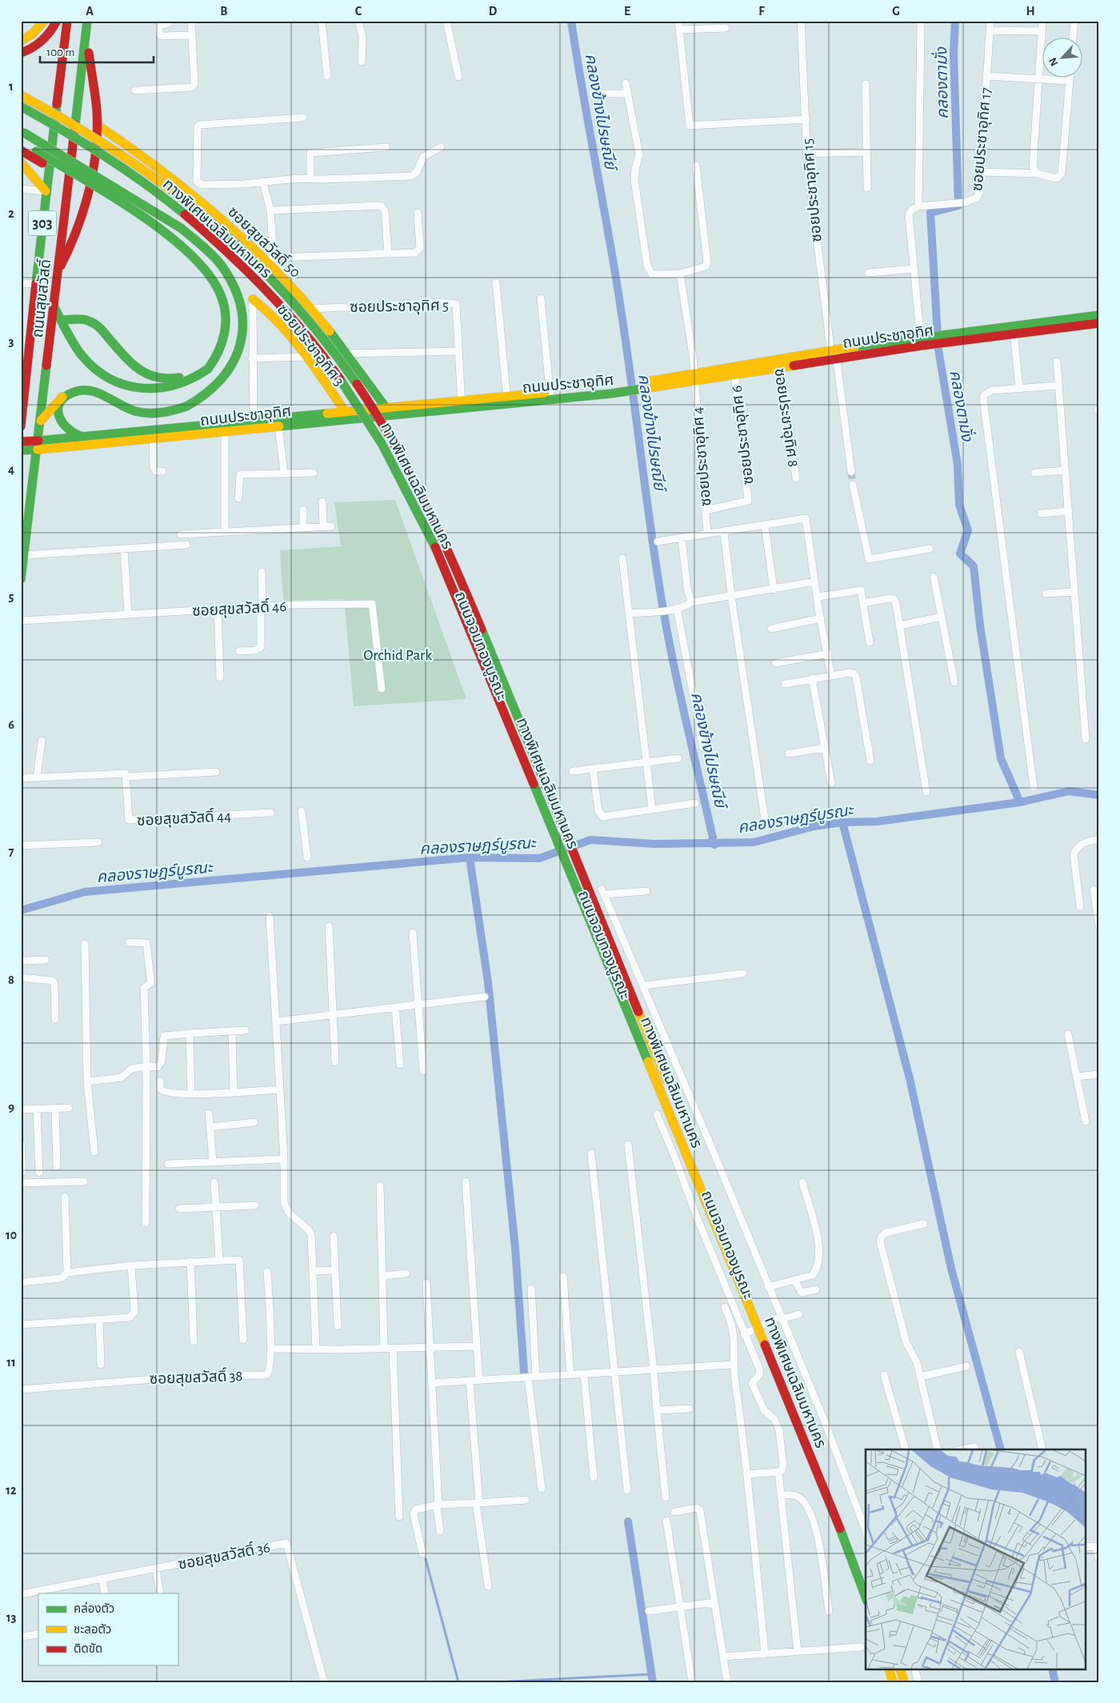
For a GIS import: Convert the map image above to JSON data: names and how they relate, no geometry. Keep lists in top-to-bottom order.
{
  "streets": {
    "main road": [
      "303",
      "ทางพิเศษเฉลิมมหานคร",
      "ซอยสุขสวัสดิ์ 50",
      "ถนนสุขสวัสดิ์",
      "ถนนประชาอุทิศ",
      "ซอยประชาอุทิศ 3"
    ],
    "street": [
      "ซอยประชาอุทิศ 17",
      "ซอยประชาอุทิศ 15",
      "ซอยประชาอุทิศ 5",
      "ซอยประชาอุทิศ 8",
      "ซอยประชาอุทิศ 6",
      "ซอยประชาอุทิศ 4",
      "ซอยสุขสวัสดิ์ 46",
      "ถนนจอมทองบูรณะ",
      "ซอยสุขสวัสดิ์ 44",
      "ซอยสุขสวัสดิ์ 38",
      "ซอยสุขสวัสดิ์ 36"
    ]
  },
  "crossings": [
    ["ซอยประชาอุทิศ 15", "ถนนประชาอุทิศ"],
    ["ซอยสุขสวัสดิ์ 50", "ซอยประชาอุทิศ 5"],
    ["ซอยสุขสวัสดิ์ 50", "ถนนประชาอุทิศ"],
    ["ถนนสุขสวัสดิ์", "ถนนประชาอุทิศ"],
    ["ซอยประชาอุทิศ 5", "ถนนประชาอุทิศ"],
    ["ถนนประชาอุทิศ", "ซอยประชาอุทิศ 3"],
    ["ถนนประชาอุทิศ", "ซอยประชาอุทิศ 8"],
    ["ถนนประชาอุทิศ", "ซอยประชาอุทิศ 6"],
    ["ถนนประชาอุทิศ", "ซอยประชาอุทิศ 4"],
    ["ถนนประชาอุทิศ", "ถนนจอมทองบูรณะ"],
    ["ซอยประชาอุทิศ 6", "ซอยประชาอุทิศ 4"]
  ],
  "water": ["คลองตามั่ง", "คลองข้างไปรษณีย์", "คลองราษฎร์บูรณะ"],
  "parks": ["Orchid Park"],
  "legend": ["คล่องตัว", "ชะลอตัว", "ติดขัด"],
  "scale_bar": "100 m",
  "north": "bottom left",
  "grid": {
    "columns": [
      "A",
      "B",
      "C",
      "D",
      "E",
      "F",
      "G",
      "H"
    ],
    "rows": [
      "1",
      "2",
      "3",
      "4",
      "5",
      "6",
      "7",
      "8",
      "9",
      "10",
      "11",
      "12",
      "13"
    ]
  }
}
